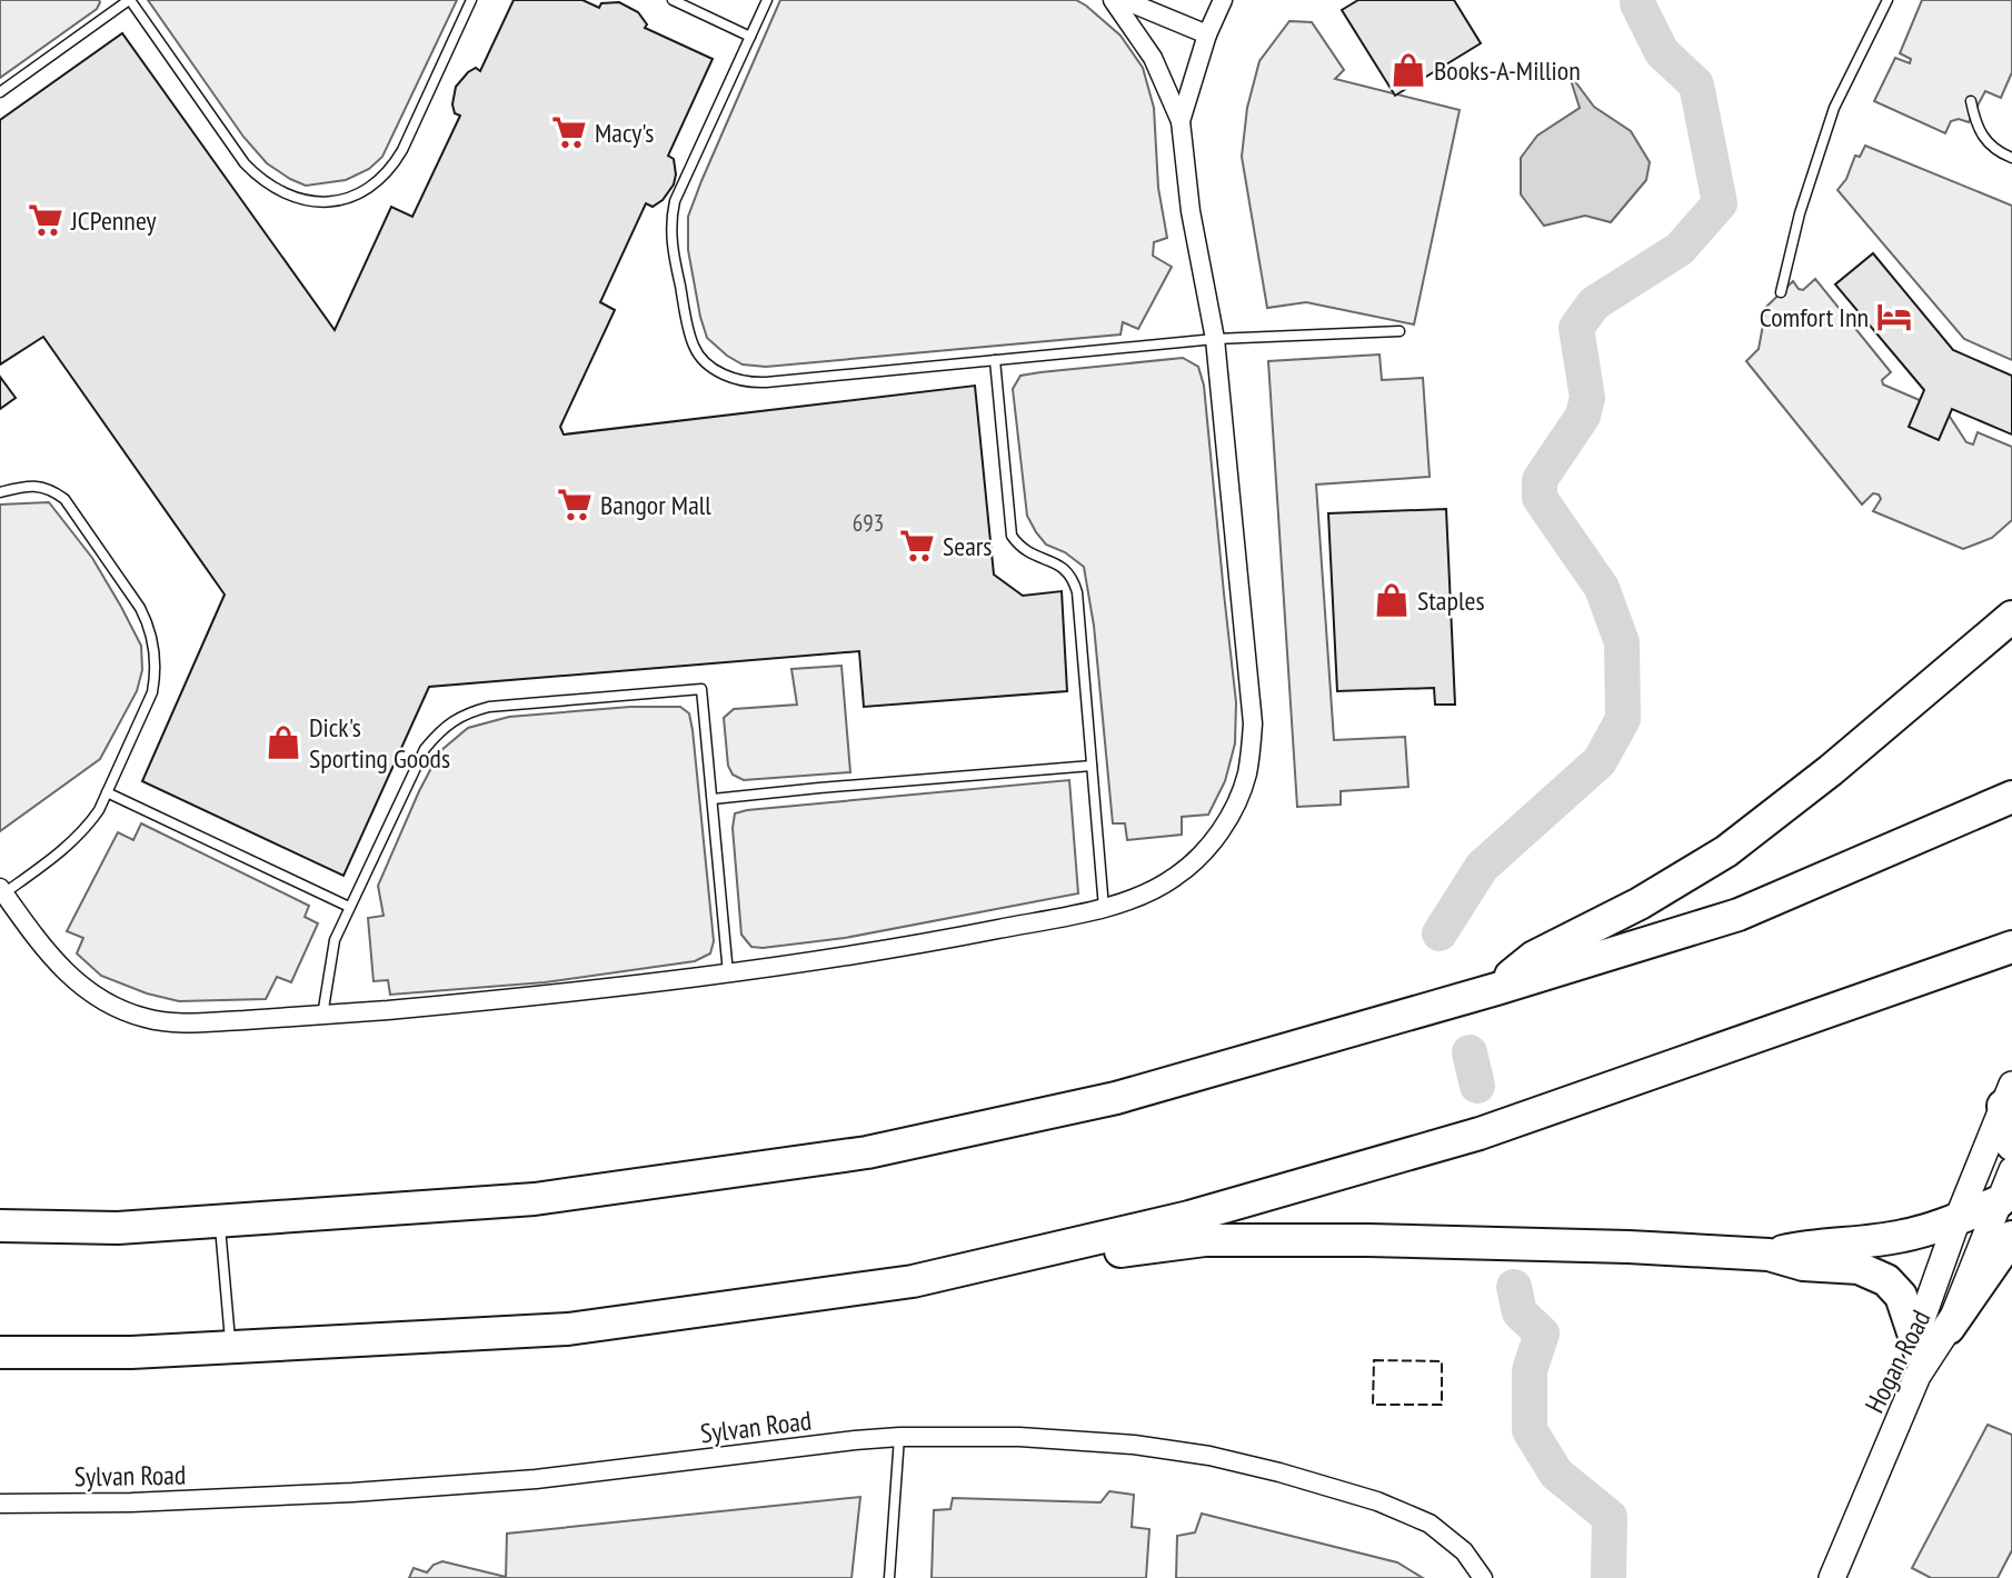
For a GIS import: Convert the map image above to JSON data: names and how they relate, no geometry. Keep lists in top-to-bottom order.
{
  "streets": {
    "main road": ["Hogan Road"],
    "street": ["Sylvan Road"]
  },
  "places": {
    "shop": ["Books-A-Million", "Staples", "Dick's Sporting Goods"],
    "supermarket": [
      "Macy's",
      "JCPenney",
      "Bangor Mall",
      "Sears"
    ],
    "hotel": ["Comfort Inn"]
  },
  "house_numbers": ["693"]
}
